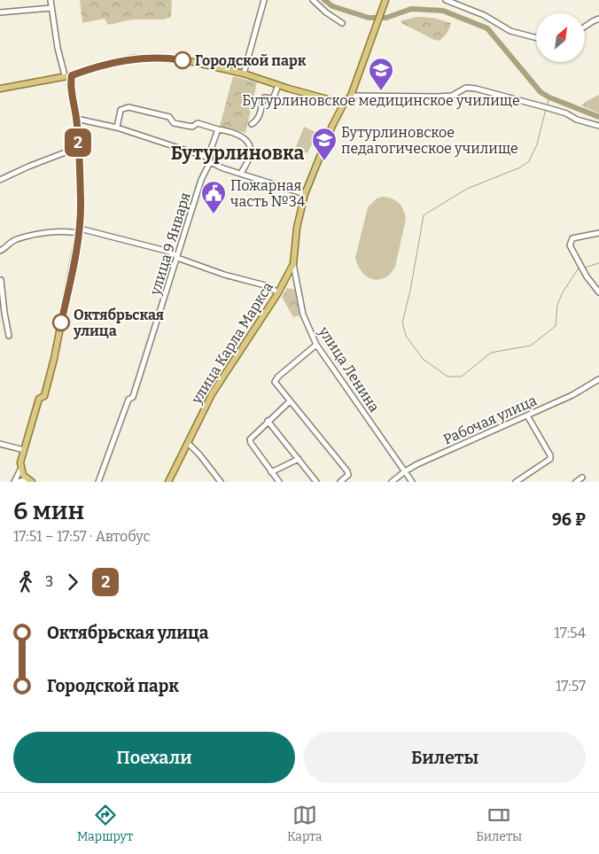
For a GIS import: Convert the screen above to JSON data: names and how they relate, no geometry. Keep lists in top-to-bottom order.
{
  "streets": {
    "main road": ["улица Карла Маркса", "улица Ленина"],
    "street": ["улица 9 Января", "Рабочая улица"]
  },
  "crossings": [
    ["улица Карла Маркса", "улица Ленина"],
    ["улица Ленина", "Рабочая улица"]
  ],
  "districts": ["Бутурлиновка"],
  "places": {
    "other": ["Городской парк", "Октябрьская улица"],
    "school or university": ["Бутурлиновское медицинское училище", "Бутурлиновское педагогическое училище"],
    "public building": ["Пожарная часть №34"]
  },
  "lines": ["bus line 2"],
  "north": "top right",
  "page": {
    "on_map": "2",
    "heading": ["6 мин", "17:51 – 17:57 · Автобус", "96 ₽"],
    "legs": ["3", "2"],
    "list": [
      {
        "name": "Октябрьская улица",
        "value": "17:54"
      },
      {
        "name": "Городской парк",
        "value": "17:57"
      }
    ],
    "buttons": ["Поехали", "Билеты"],
    "tabs": ["Маршрут", "Карта", "Билеты"]
  }
}
